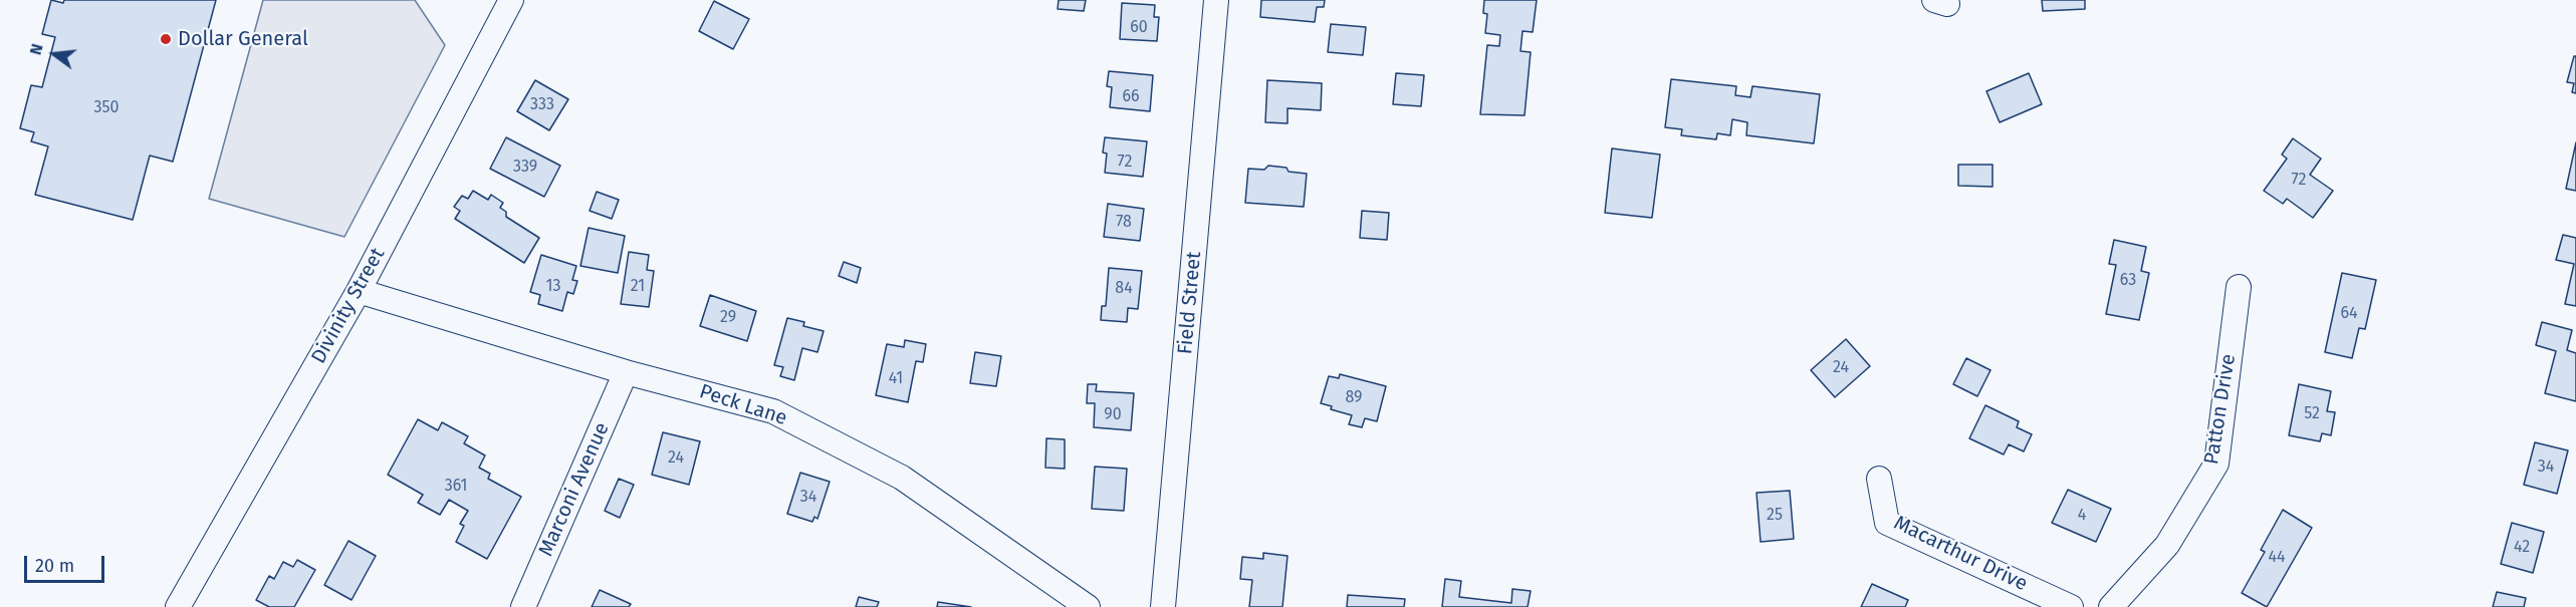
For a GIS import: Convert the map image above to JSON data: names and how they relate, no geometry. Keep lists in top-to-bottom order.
{
  "streets": {
    "street": [
      "Field Street",
      "Divinity Street",
      "Peck Lane",
      "Patton Drive",
      "Marconi Avenue",
      "Macarthur Drive"
    ]
  },
  "crossings": [
    ["Divinity Street", "Peck Lane"],
    ["Peck Lane", "Marconi Avenue"]
  ],
  "places": ["Dollar General"],
  "house_numbers": [
    "60",
    "66",
    "333",
    "350",
    "72",
    "339",
    "72",
    "78",
    "63",
    "13",
    "21",
    "84",
    "64",
    "29",
    "24",
    "41",
    "89",
    "52",
    "90",
    "24",
    "34",
    "361",
    "34",
    "25",
    "4",
    "42",
    "44"
  ],
  "scale_bar": "20 m",
  "north": "left"
}
